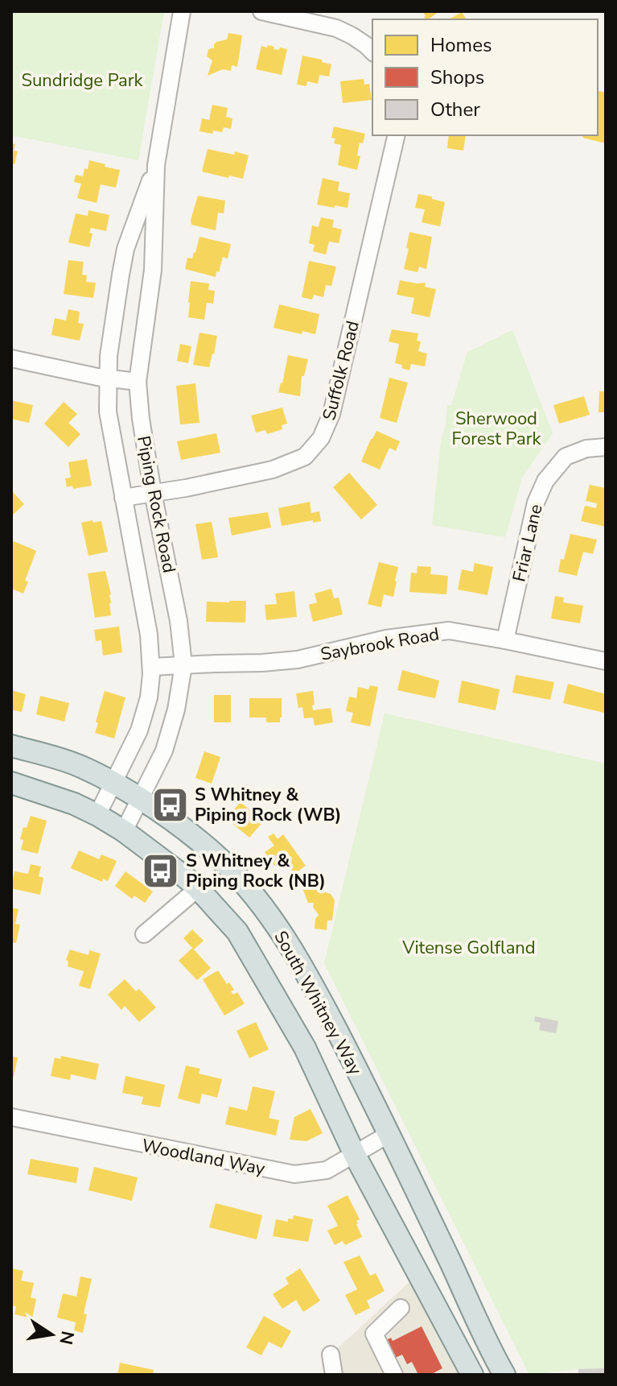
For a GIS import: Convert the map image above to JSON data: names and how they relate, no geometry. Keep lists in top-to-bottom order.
{
  "streets": {
    "main road": ["South Whitney Way"],
    "street": [
      "Suffolk Road",
      "Piping Rock Road",
      "Friar Lane",
      "Saybrook Road",
      "Woodland Way"
    ]
  },
  "crossings": [
    ["Suffolk Road", "Piping Rock Road"],
    ["Piping Rock Road", "Saybrook Road"],
    ["Piping Rock Road", "South Whitney Way"],
    ["Friar Lane", "Saybrook Road"],
    ["South Whitney Way", "Woodland Way"]
  ],
  "parks": ["Sundridge Park", "Sherwood Forest Park", "Vitense Golfland"],
  "places": {
    "bus stop": ["S Whitney & Piping Rock (WB)", "S Whitney & Piping Rock (NB)"]
  },
  "legend": ["Homes", "Shops", "Other"],
  "north": "right"
}
